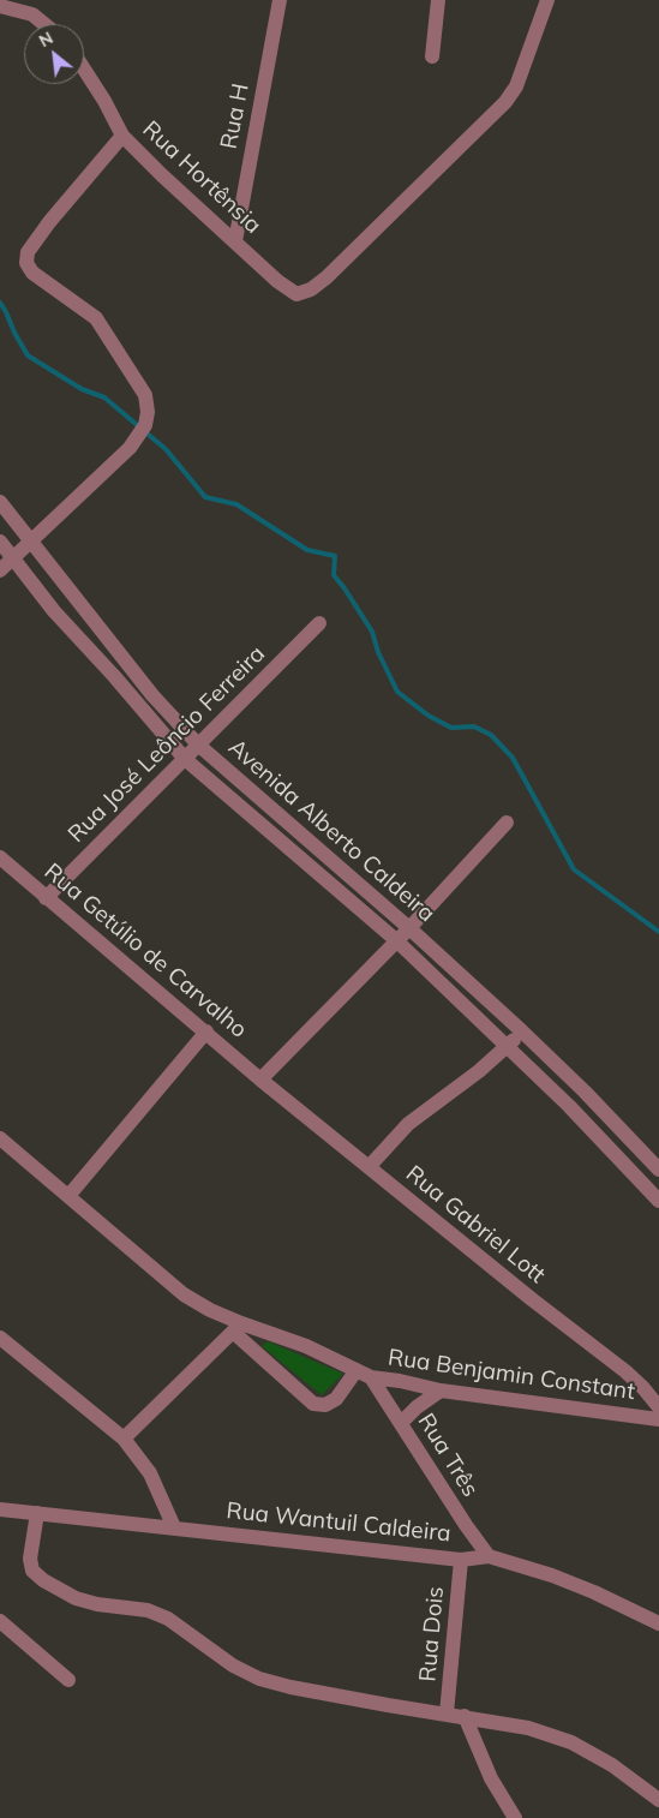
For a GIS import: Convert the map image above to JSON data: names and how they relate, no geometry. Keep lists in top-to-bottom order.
{
  "streets": {
    "street": [
      "Rua H",
      "Rua Hortênsia",
      "Rua José Leôncio Ferreira",
      "Avenida Alberto Caldeira",
      "Rua Getúlio de Carvalho",
      "Rua Gabriel Lott",
      "Rua Benjamin Constant",
      "Rua Três",
      "Rua Wantuil Caldeira",
      "Rua Dois"
    ]
  },
  "crossings": [
    ["Rua H", "Rua Hortênsia"],
    ["Rua José Leôncio Ferreira", "Avenida Alberto Caldeira"],
    ["Rua José Leôncio Ferreira", "Rua Getúlio de Carvalho"],
    ["Rua Getúlio de Carvalho", "Rua Gabriel Lott"],
    ["Rua Benjamin Constant", "Rua Três"],
    ["Rua Três", "Rua Wantuil Caldeira"],
    ["Rua Wantuil Caldeira", "Rua Dois"]
  ],
  "north": "top left"
}
